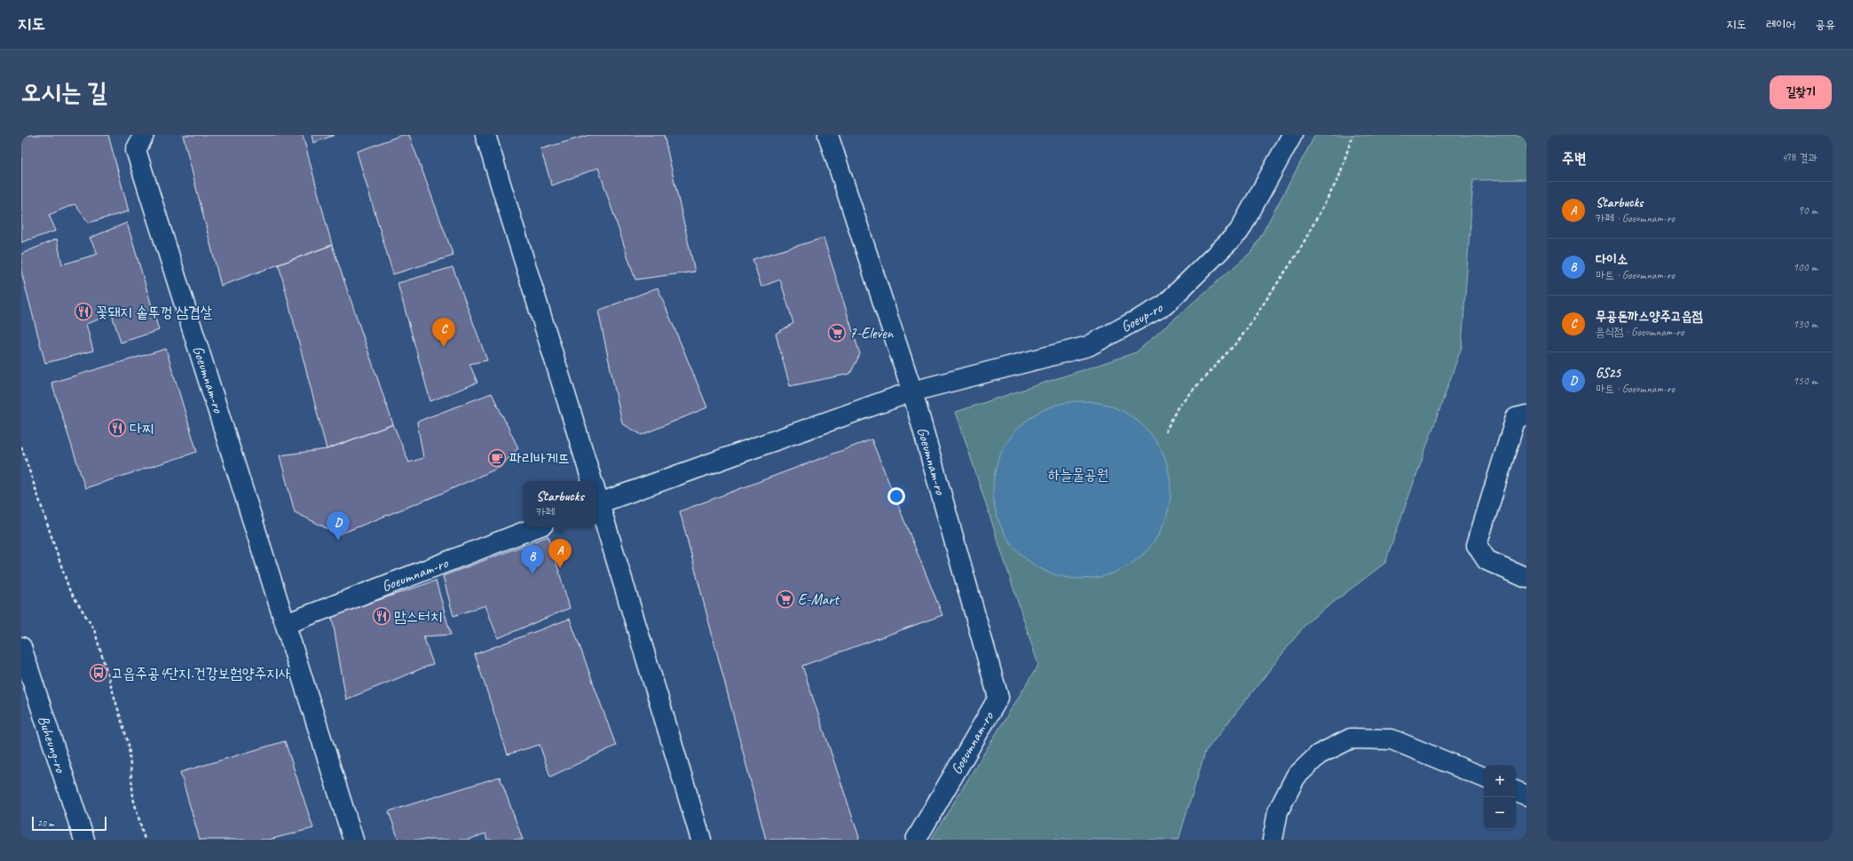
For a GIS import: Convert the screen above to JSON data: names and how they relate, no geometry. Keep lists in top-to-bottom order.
{
  "streets": {
    "street": ["Goeup-ro", "Goeumnam-ro", "Buheung-ro"]
  },
  "crossings": [
    ["Goeup-ro", "Goeumnam-ro"]
  ],
  "parks": ["하늘물공원"],
  "places": {
    "restaurant": ["꽃돼지 솥뚜껑 삼겹살", "다찌", "맘스터치"],
    "supermarket": ["7-Eleven", "E-Mart"],
    "cafe": ["파리바게뜨"],
    "bus stop": ["고읍주공4단지.건강보험양주지사"]
  },
  "scale_bar": "20 m",
  "page": {
    "header": "지도",
    "nav": ["지도", "레이어", "공유"],
    "buttons": "길찾기",
    "title": "오시는 길",
    "heading": ["주변", "4개 결과"],
    "list": [
      {
        "mark": "A",
        "name": "Starbucks",
        "note": "카페 · Goeumnam-ro",
        "value": "90 m"
      },
      {
        "mark": "B",
        "name": "다이소",
        "note": "마트 · Goeumnam-ro",
        "value": "100 m"
      },
      {
        "mark": "C",
        "name": "무공돈까스양주고읍점",
        "note": "음식점 · Goeumnam-ro",
        "value": "130 m"
      },
      {
        "mark": "D",
        "name": "GS25",
        "note": "마트 · Goeumnam-ro",
        "value": "150 m"
      }
    ],
    "pins": [
      "C",
      "D",
      "A",
      "B"
    ],
    "popup": ["Starbucks", "카페"],
    "map_buttons": ["+", "−"],
    "scale": "20 m"
  }
}
